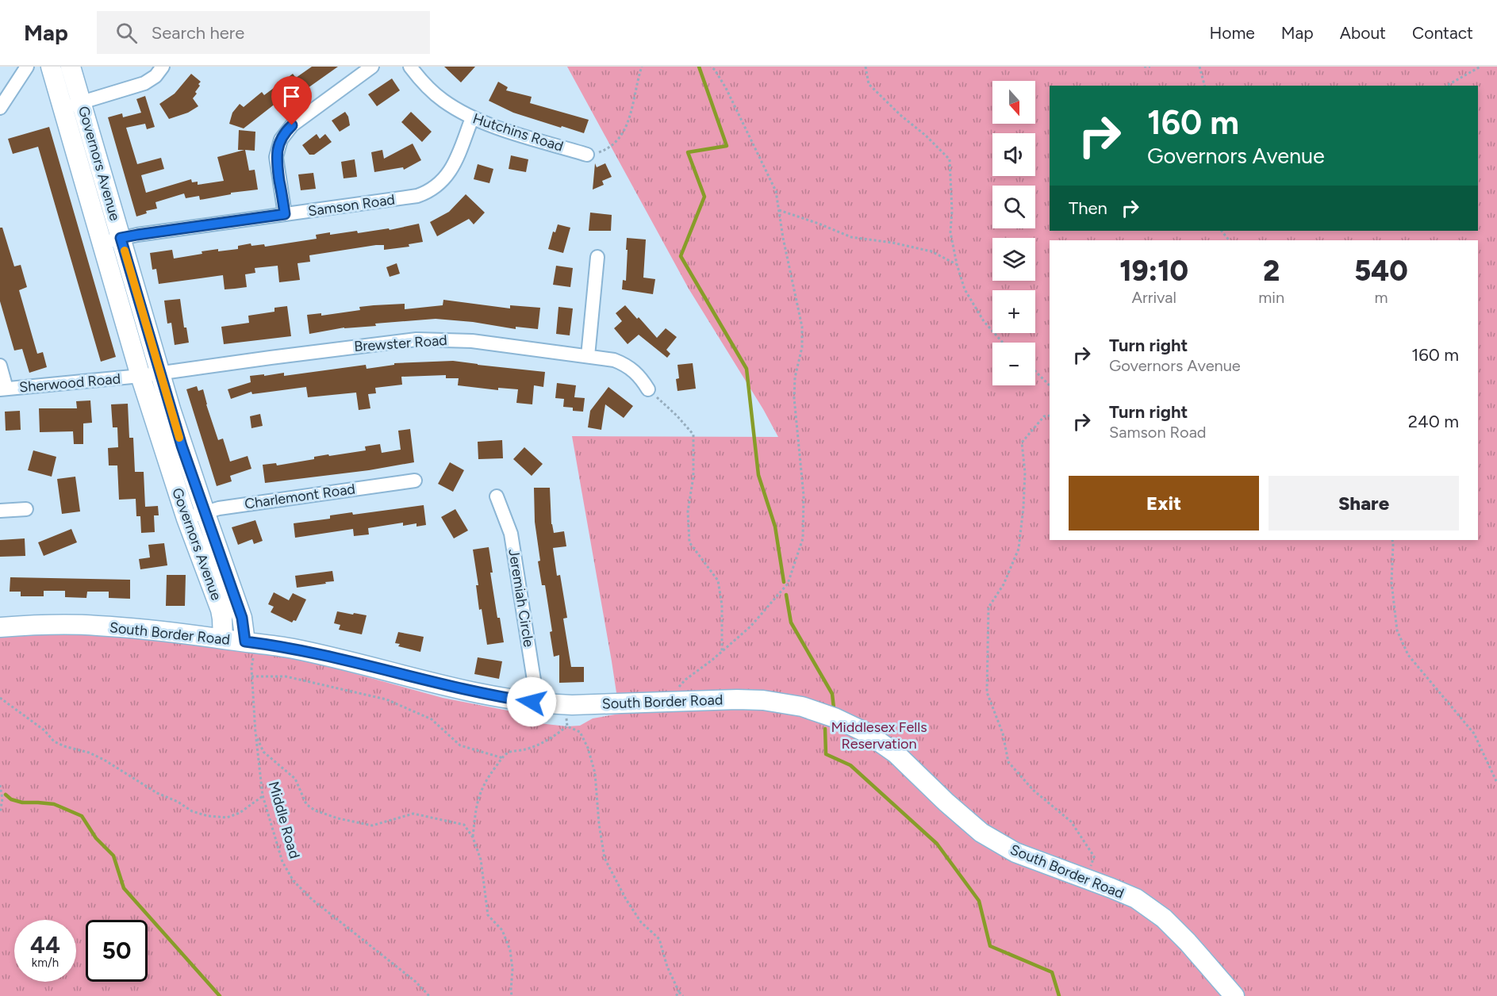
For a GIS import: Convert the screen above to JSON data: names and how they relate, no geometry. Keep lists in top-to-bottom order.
{
  "streets": {
    "main road": ["Governors Avenue", "South Border Road"],
    "street": [
      "Hutchins Road",
      "Samson Road",
      "Brewster Road",
      "Sherwood Road",
      "Charlemont Road",
      "Jeremiah Circle"
    ],
    "path": ["Middle Road"]
  },
  "crossings": [
    ["Hutchins Road", "Samson Road"],
    ["Governors Avenue", "Samson Road"],
    ["Governors Avenue", "Brewster Road"],
    ["Governors Avenue", "Sherwood Road"],
    ["Governors Avenue", "Charlemont Road"],
    ["Governors Avenue", "South Border Road"],
    ["Governors Avenue", "Middle Road"],
    ["Brewster Road", "Sherwood Road"],
    ["Jeremiah Circle", "South Border Road"],
    ["South Border Road", "Middle Road"]
  ],
  "parks": ["Middlesex Fells Reservation"],
  "north": "bottom",
  "page": {
    "header": "Map",
    "search": "Search here",
    "nav": [
      "Home",
      "Map",
      "About",
      "Contact"
    ],
    "map_buttons": ["+", "−"],
    "turn": ["160 m", "Governors Avenue"],
    "then": "Then",
    "eta": [
      "19:10",
      "Arrival",
      "2",
      "min",
      "540",
      "m"
    ],
    "list": [
      {
        "name": "Turn right",
        "note": "Governors Avenue",
        "value": "160 m"
      },
      {
        "name": "Turn right",
        "note": "Samson Road",
        "value": "240 m"
      }
    ],
    "buttons": ["Exit", "Share"],
    "speed": "44 km/h",
    "limit": "50"
  }
}
